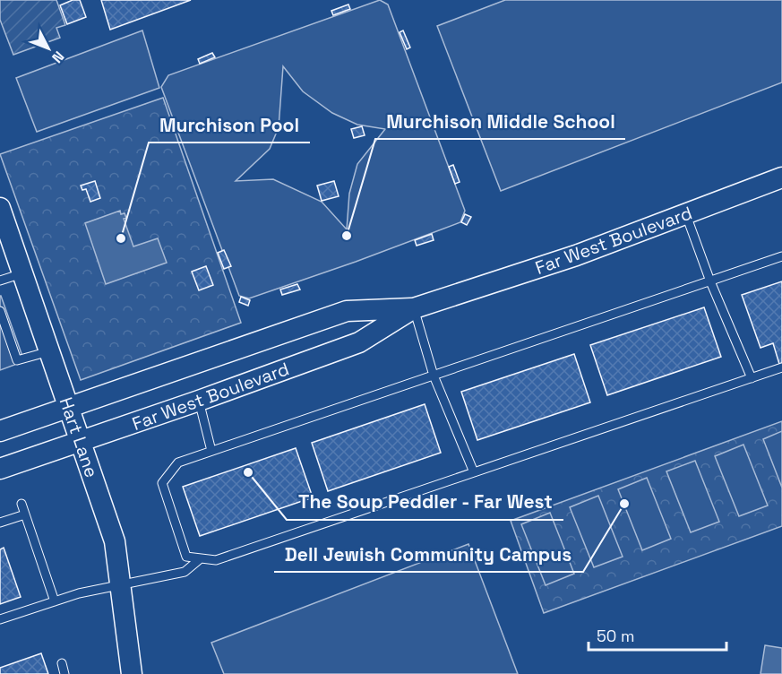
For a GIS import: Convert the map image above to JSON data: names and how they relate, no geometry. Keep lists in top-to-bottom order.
{
  "streets": {
    "street": ["Far West Boulevard", "Hart Lane"]
  },
  "crossings": [
    ["Far West Boulevard", "Hart Lane"]
  ],
  "places": [
    "Murchison Middle School",
    "Murchison Pool",
    "The Soup Peddler - Far West",
    "Dell Jewish Community Campus"
  ],
  "scale_bar": "50 m",
  "north": "bottom right"
}
